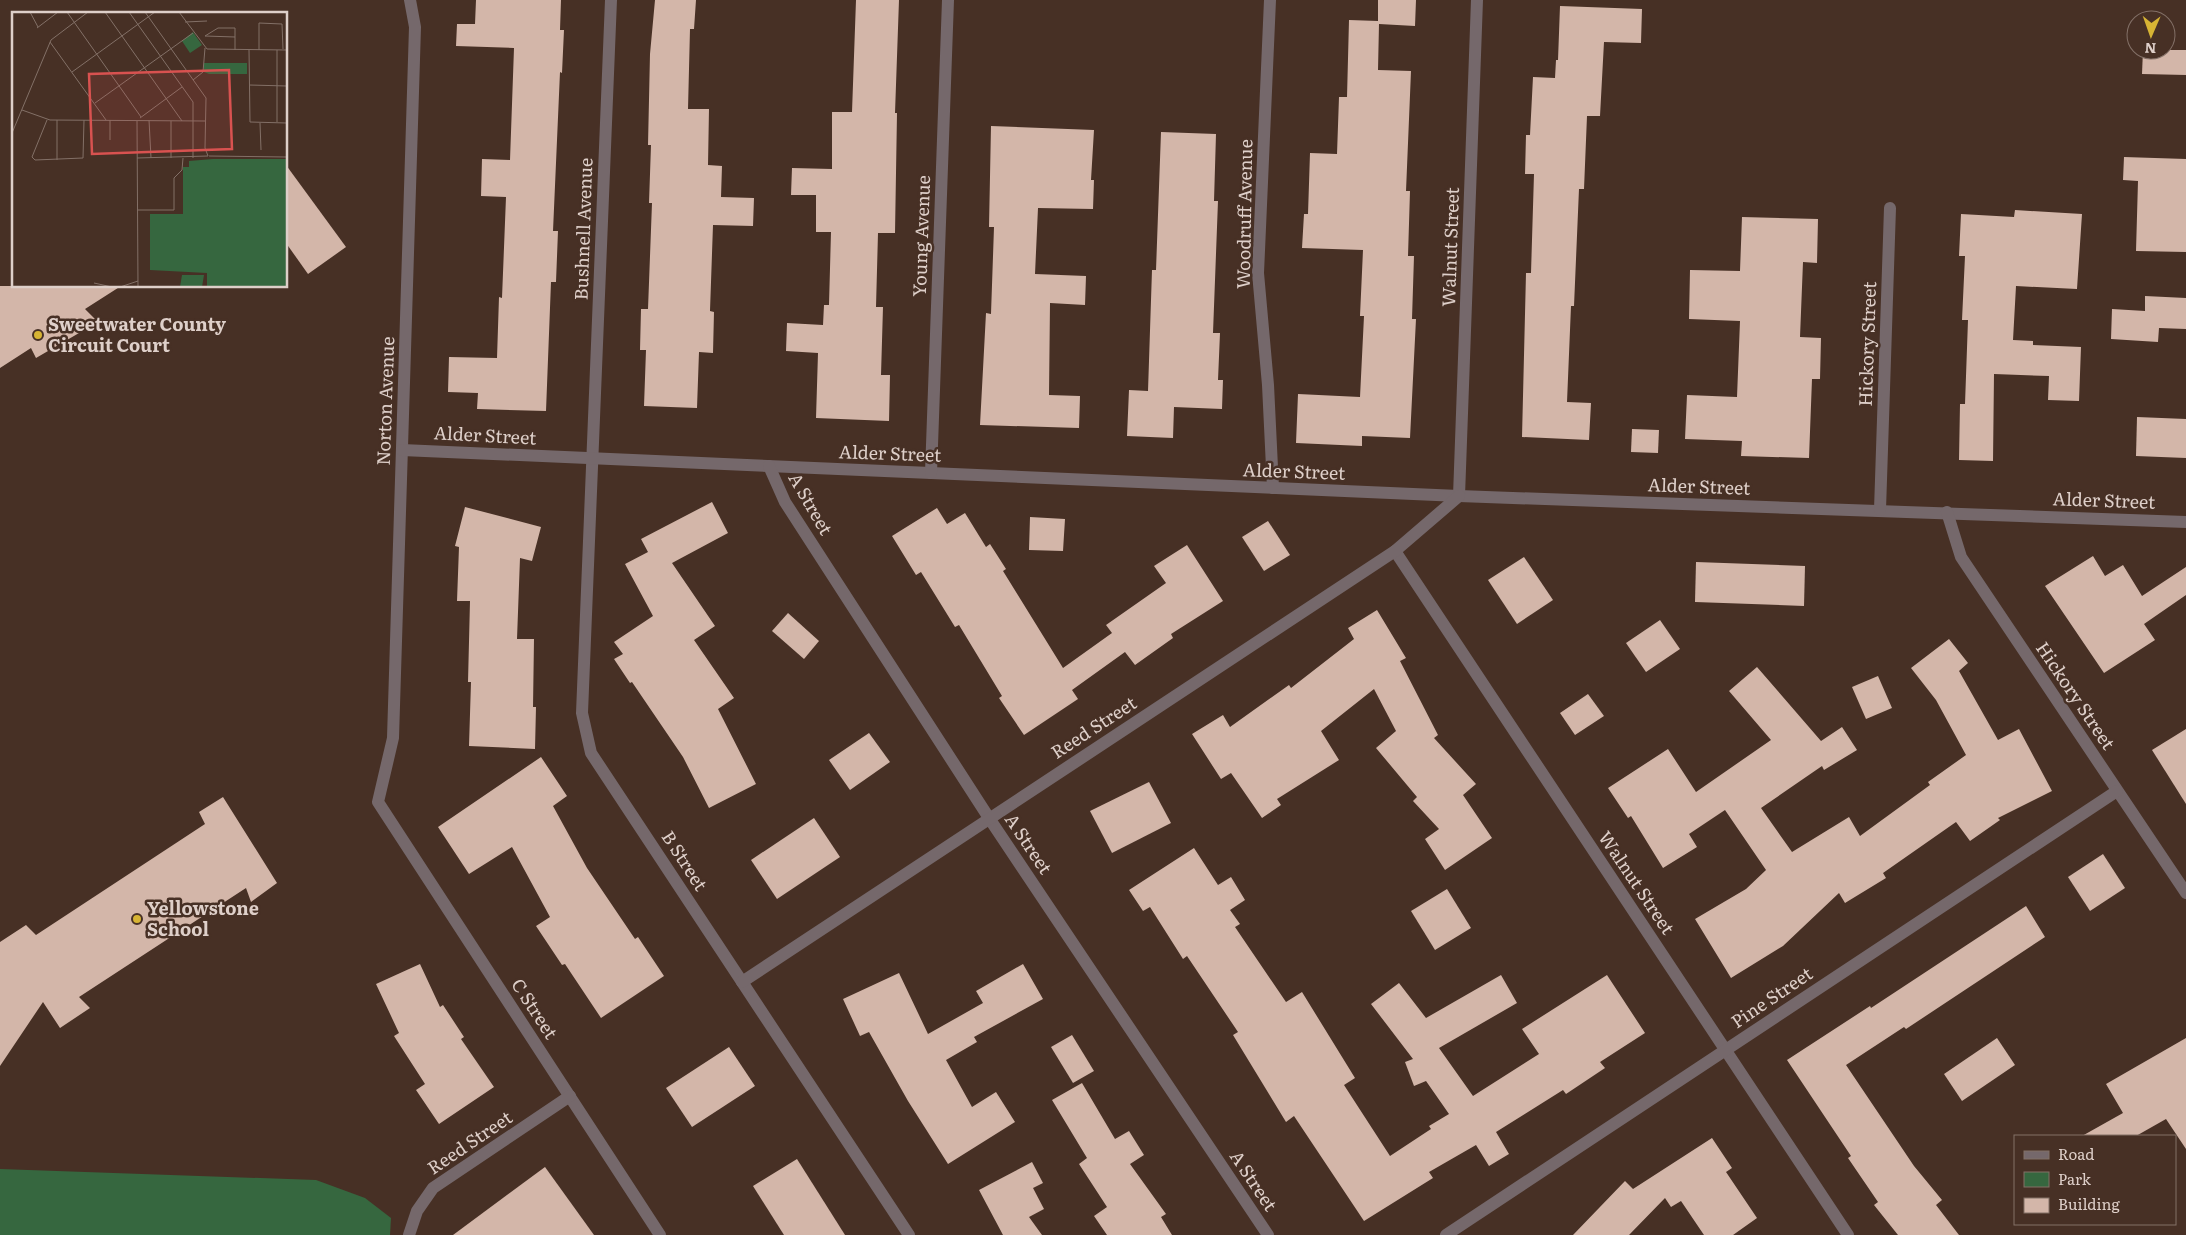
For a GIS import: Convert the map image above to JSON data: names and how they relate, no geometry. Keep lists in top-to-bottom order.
{
  "streets": {
    "street": [
      "Woodruff Avenue",
      "Bushnell Avenue",
      "Young Avenue",
      "Walnut Street",
      "Hickory Street",
      "Norton Avenue",
      "Alder Street",
      "A Street",
      "Reed Street",
      "B Street",
      "Pine Street",
      "C Street"
    ]
  },
  "crossings": [
    ["Woodruff Avenue", "Alder Street"],
    ["Bushnell Avenue", "Alder Street"],
    ["Bushnell Avenue", "B Street"],
    ["Young Avenue", "Alder Street"],
    ["Walnut Street", "Alder Street"],
    ["Walnut Street", "Reed Street"],
    ["Walnut Street", "Pine Street"],
    ["Hickory Street", "Alder Street"],
    ["Hickory Street", "Pine Street"],
    ["Norton Avenue", "Alder Street"],
    ["Norton Avenue", "C Street"],
    ["Alder Street", "A Street"],
    ["Alder Street", "Reed Street"],
    ["Alder Street", "B Street"],
    ["A Street", "Reed Street"],
    ["Reed Street", "B Street"],
    ["Reed Street", "C Street"]
  ],
  "places": ["Sweetwater County Circuit Court", "Yellowstone School"],
  "legend": ["Road", "Park", "Building"],
  "north": "bottom"
}
